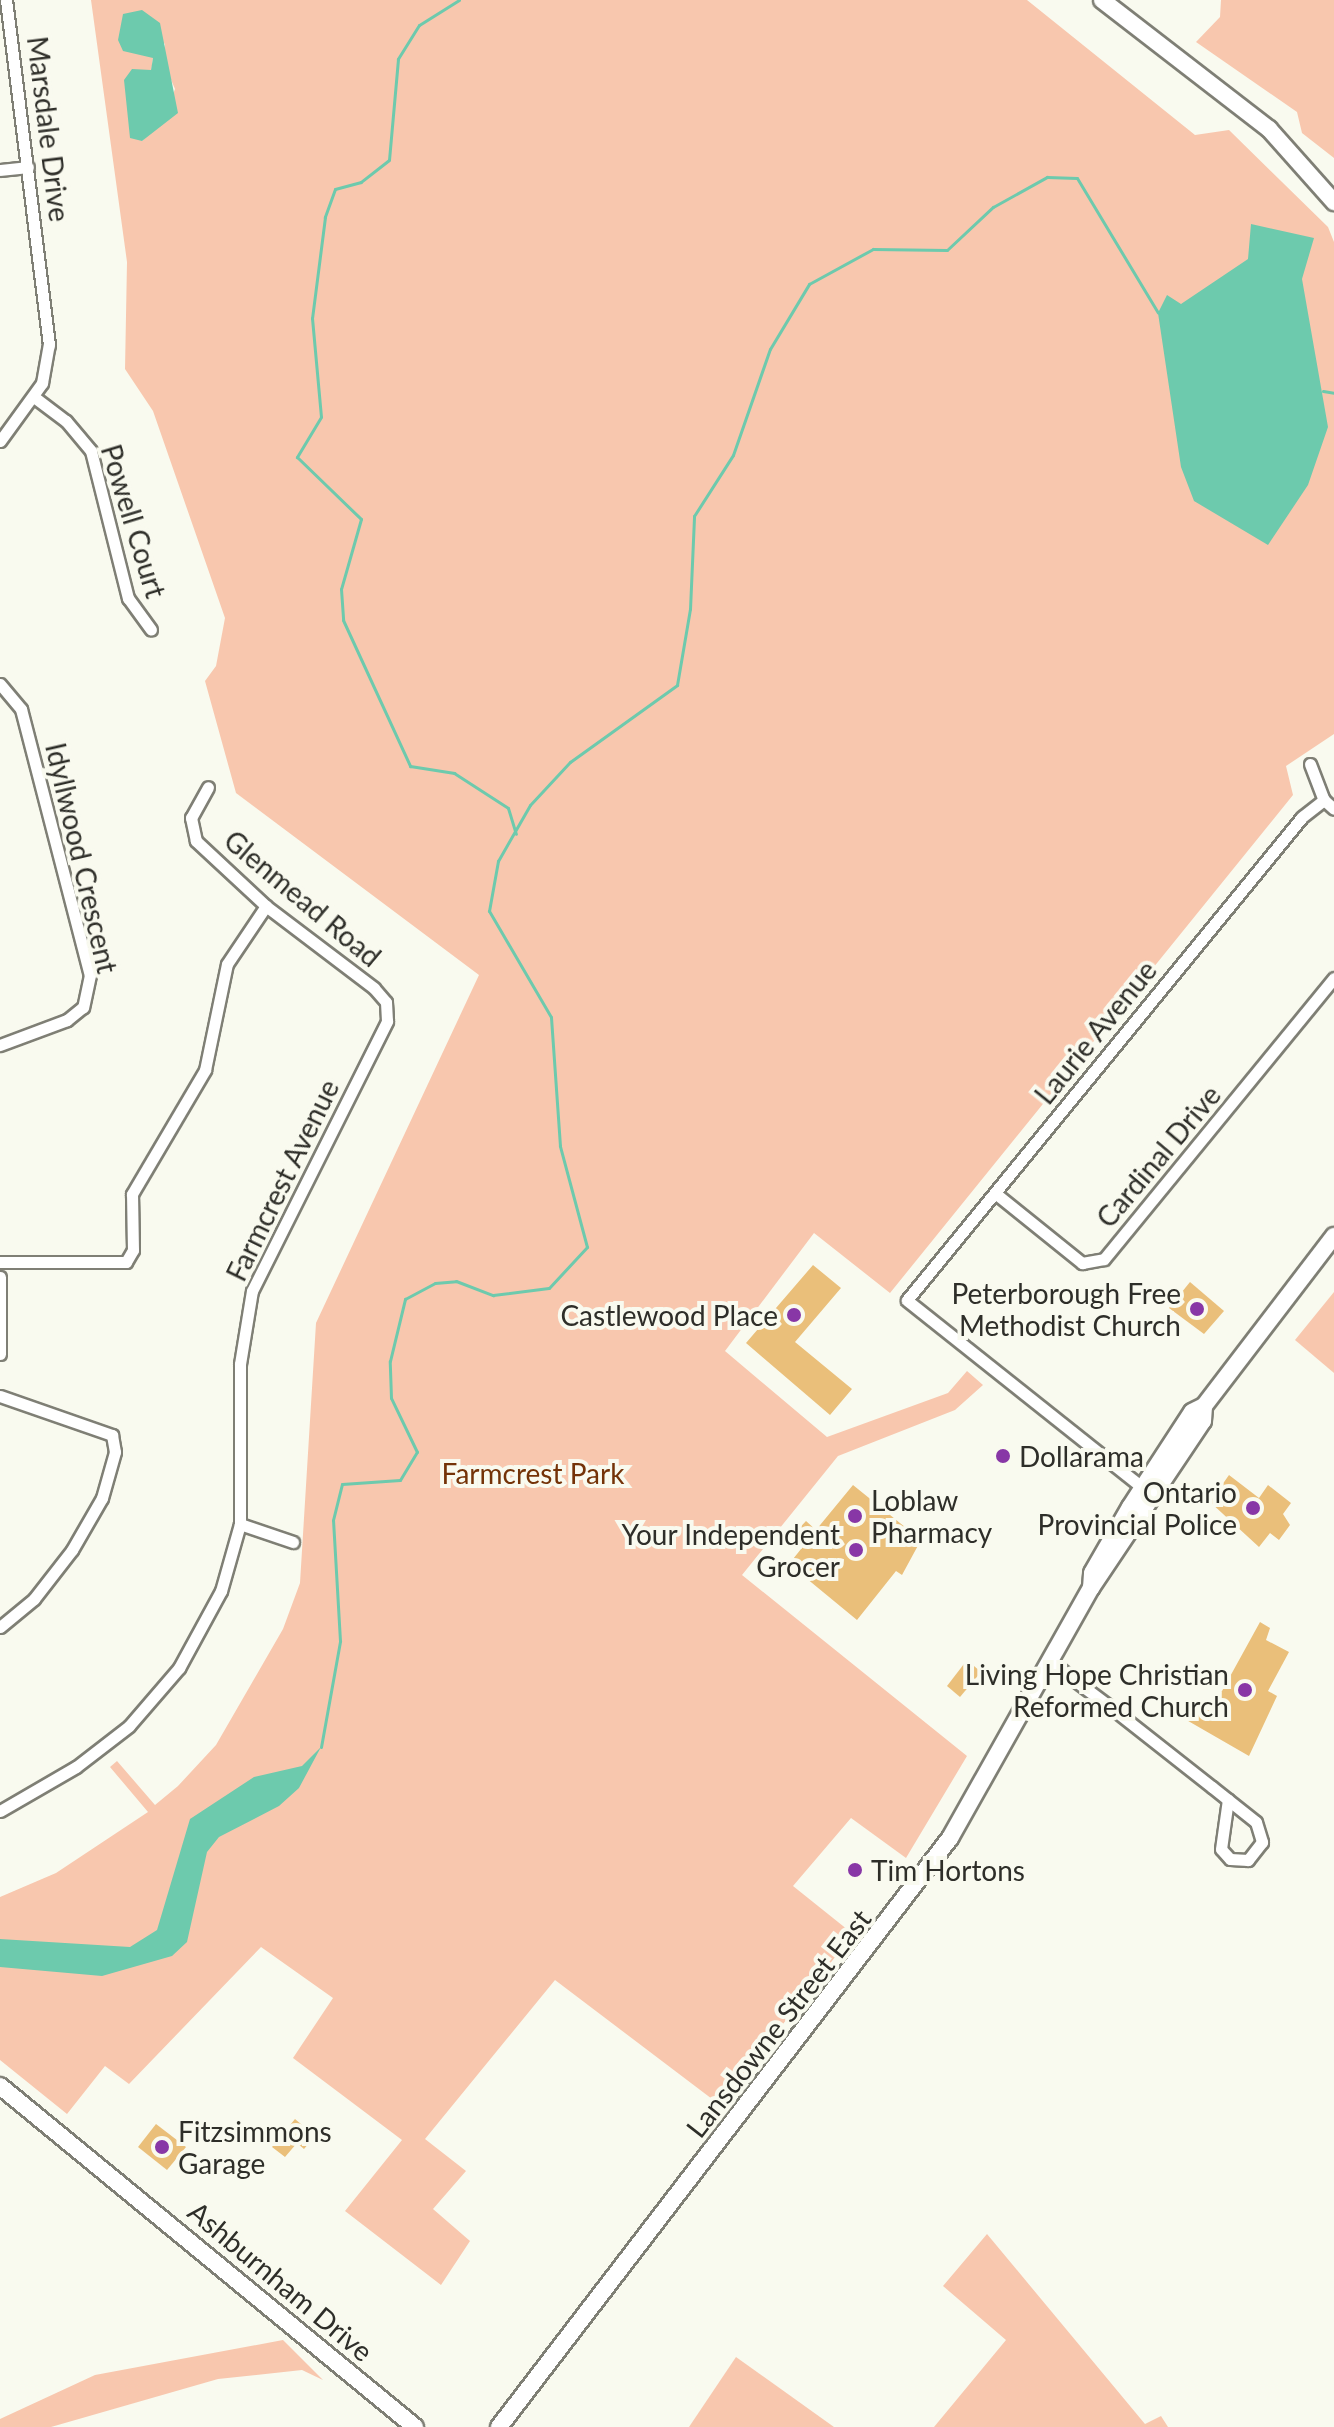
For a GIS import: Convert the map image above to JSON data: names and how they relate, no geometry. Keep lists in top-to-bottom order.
{
  "streets": {
    "main road": ["Lansdowne Street East", "Ashburnham Drive"],
    "street": [
      "Marsdale Drive",
      "Powell Court",
      "Idyllwood Crescent",
      "Glenmead Road",
      "Laurie Avenue",
      "Cardinal Drive",
      "Farmcrest Avenue"
    ]
  },
  "crossings": [
    ["Marsdale Drive", "Powell Court"],
    ["Glenmead Road", "Farmcrest Avenue"],
    ["Laurie Avenue", "Cardinal Drive"],
    ["Laurie Avenue", "Lansdowne Street East"]
  ],
  "parks": ["Farmcrest Park"],
  "places": [
    "Peterborough Free Methodist Church",
    "Castlewood Place",
    "Dollarama",
    "Ontario Provincial Police",
    "Loblaw Pharmacy",
    "Your Independent Grocer",
    "Living Hope Christian Reformed Church",
    "Tim Hortons",
    "Fitzsimmons Garage"
  ]
}
